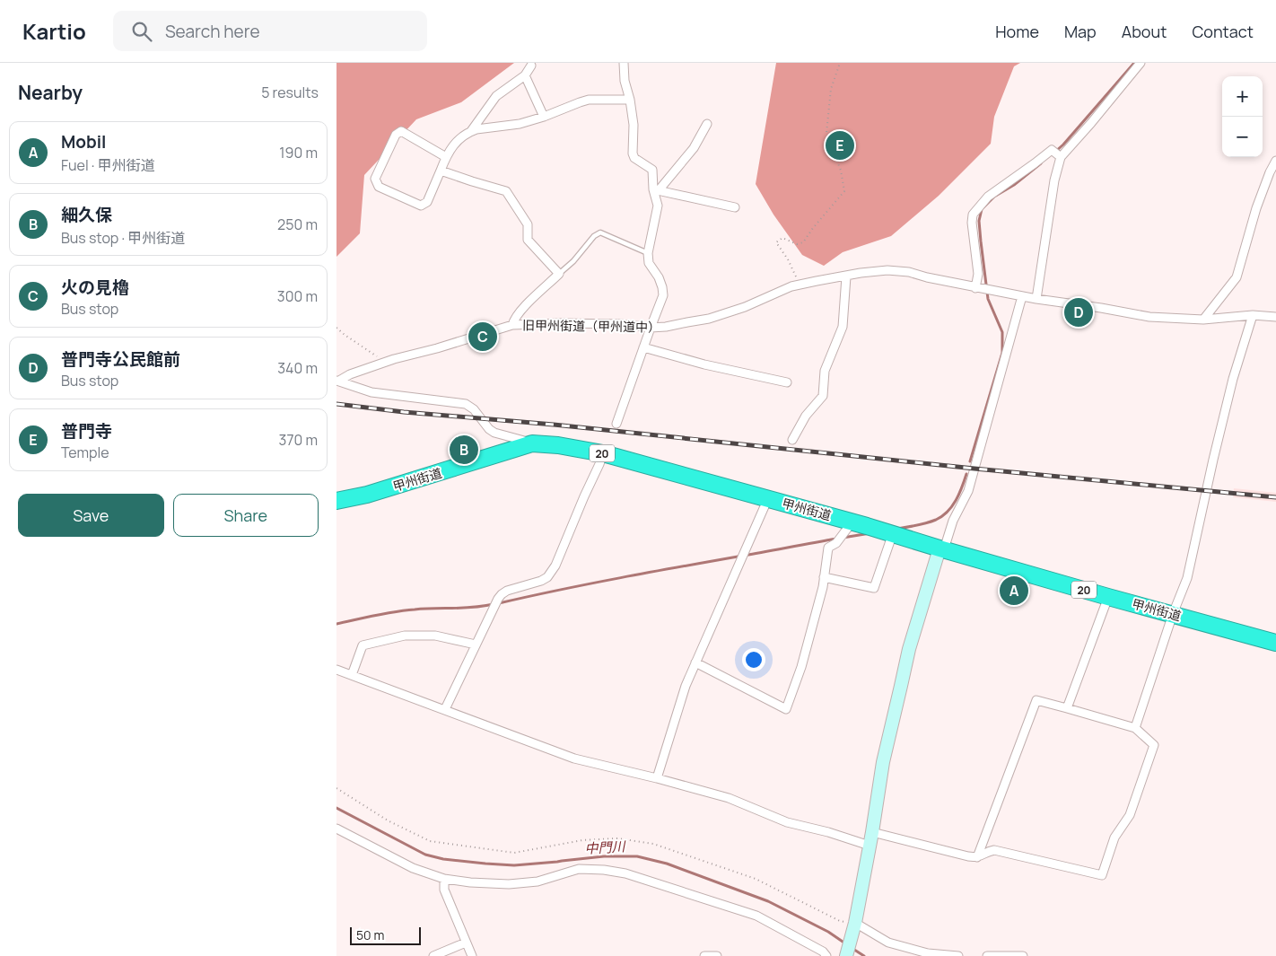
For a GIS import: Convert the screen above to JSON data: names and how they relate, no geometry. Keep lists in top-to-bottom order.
{
  "streets": {
    "highway": ["20", "甲州街道"],
    "street": ["旧甲州街道（甲州道中）"]
  },
  "water": ["中門川"],
  "scale_bar": "50 m",
  "page": {
    "header": "Kartio",
    "search": "Search here",
    "nav": [
      "Home",
      "Map",
      "About",
      "Contact"
    ],
    "heading": ["Nearby", "5 results"],
    "map_buttons": ["+", "−"],
    "list": [
      {
        "mark": "A",
        "name": "Mobil",
        "note": "Fuel · 甲州街道",
        "value": "190 m"
      },
      {
        "mark": "B",
        "name": "細久保",
        "note": "Bus stop · 甲州街道",
        "value": "250 m"
      },
      {
        "mark": "C",
        "name": "火の見櫓",
        "note": "Bus stop",
        "value": "300 m"
      },
      {
        "mark": "D",
        "name": "普門寺公民館前",
        "note": "Bus stop",
        "value": "340 m"
      },
      {
        "mark": "E",
        "name": "普門寺",
        "note": "Temple",
        "value": "370 m"
      }
    ],
    "pins": [
      "E",
      "D",
      "C",
      "B",
      "A"
    ],
    "buttons": ["Save", "Share"],
    "scale": "50 m"
  }
}
